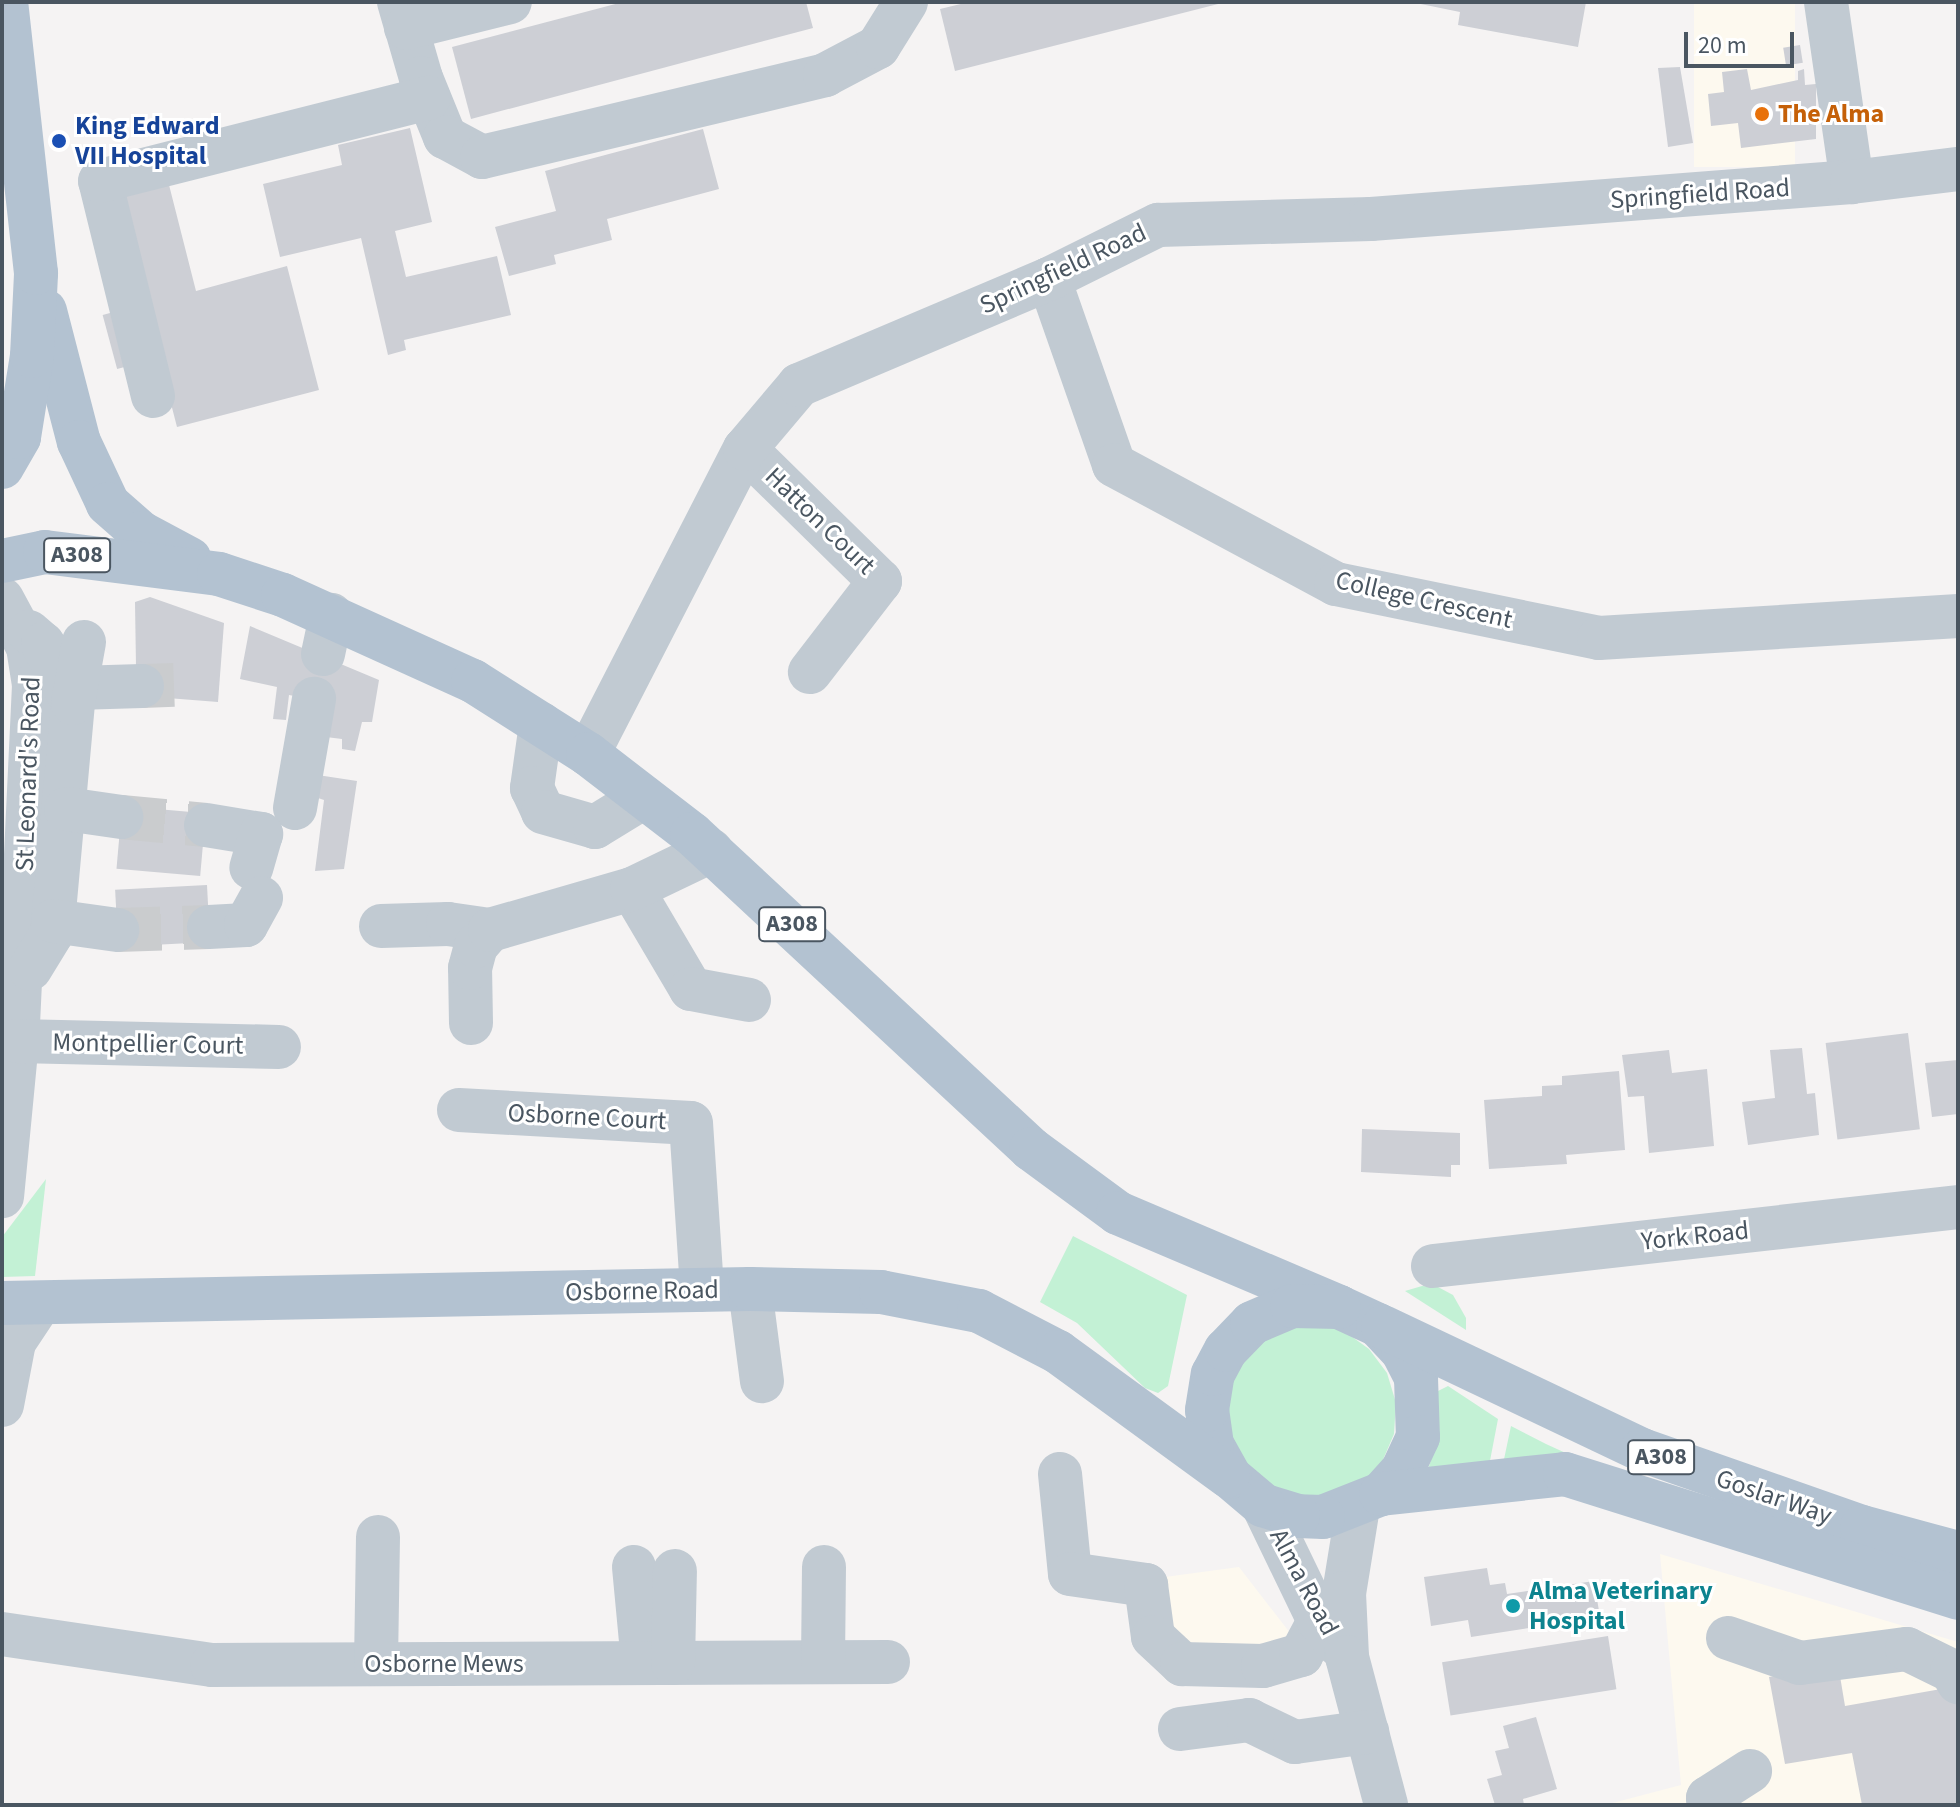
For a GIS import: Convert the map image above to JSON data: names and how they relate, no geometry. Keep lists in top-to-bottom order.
{
  "streets": {
    "main road": ["A308", "Osborne Road", "Goslar Way"],
    "street": [
      "Springfield Road",
      "Hatton Court",
      "College Crescent",
      "St Leonard's Road",
      "Montpellier Court",
      "Osborne Court",
      "York Road",
      "Alma Road",
      "Osborne Mews"
    ]
  },
  "crossings": [
    ["Springfield Road", "Hatton Court"],
    ["Springfield Road", "A308"],
    ["Springfield Road", "College Crescent"],
    ["A308", "Osborne Road"],
    ["A308", "Goslar Way"],
    ["A308", "Alma Road"],
    ["St Leonard's Road", "Montpellier Court"],
    ["Osborne Court", "Osborne Road"],
    ["Osborne Road", "Goslar Way"],
    ["Osborne Road", "Alma Road"],
    ["Goslar Way", "Alma Road"]
  ],
  "places": ["The Alma", "King Edward VII Hospital", "Alma Veterinary Hospital"],
  "scale_bar": "20 m"
}
